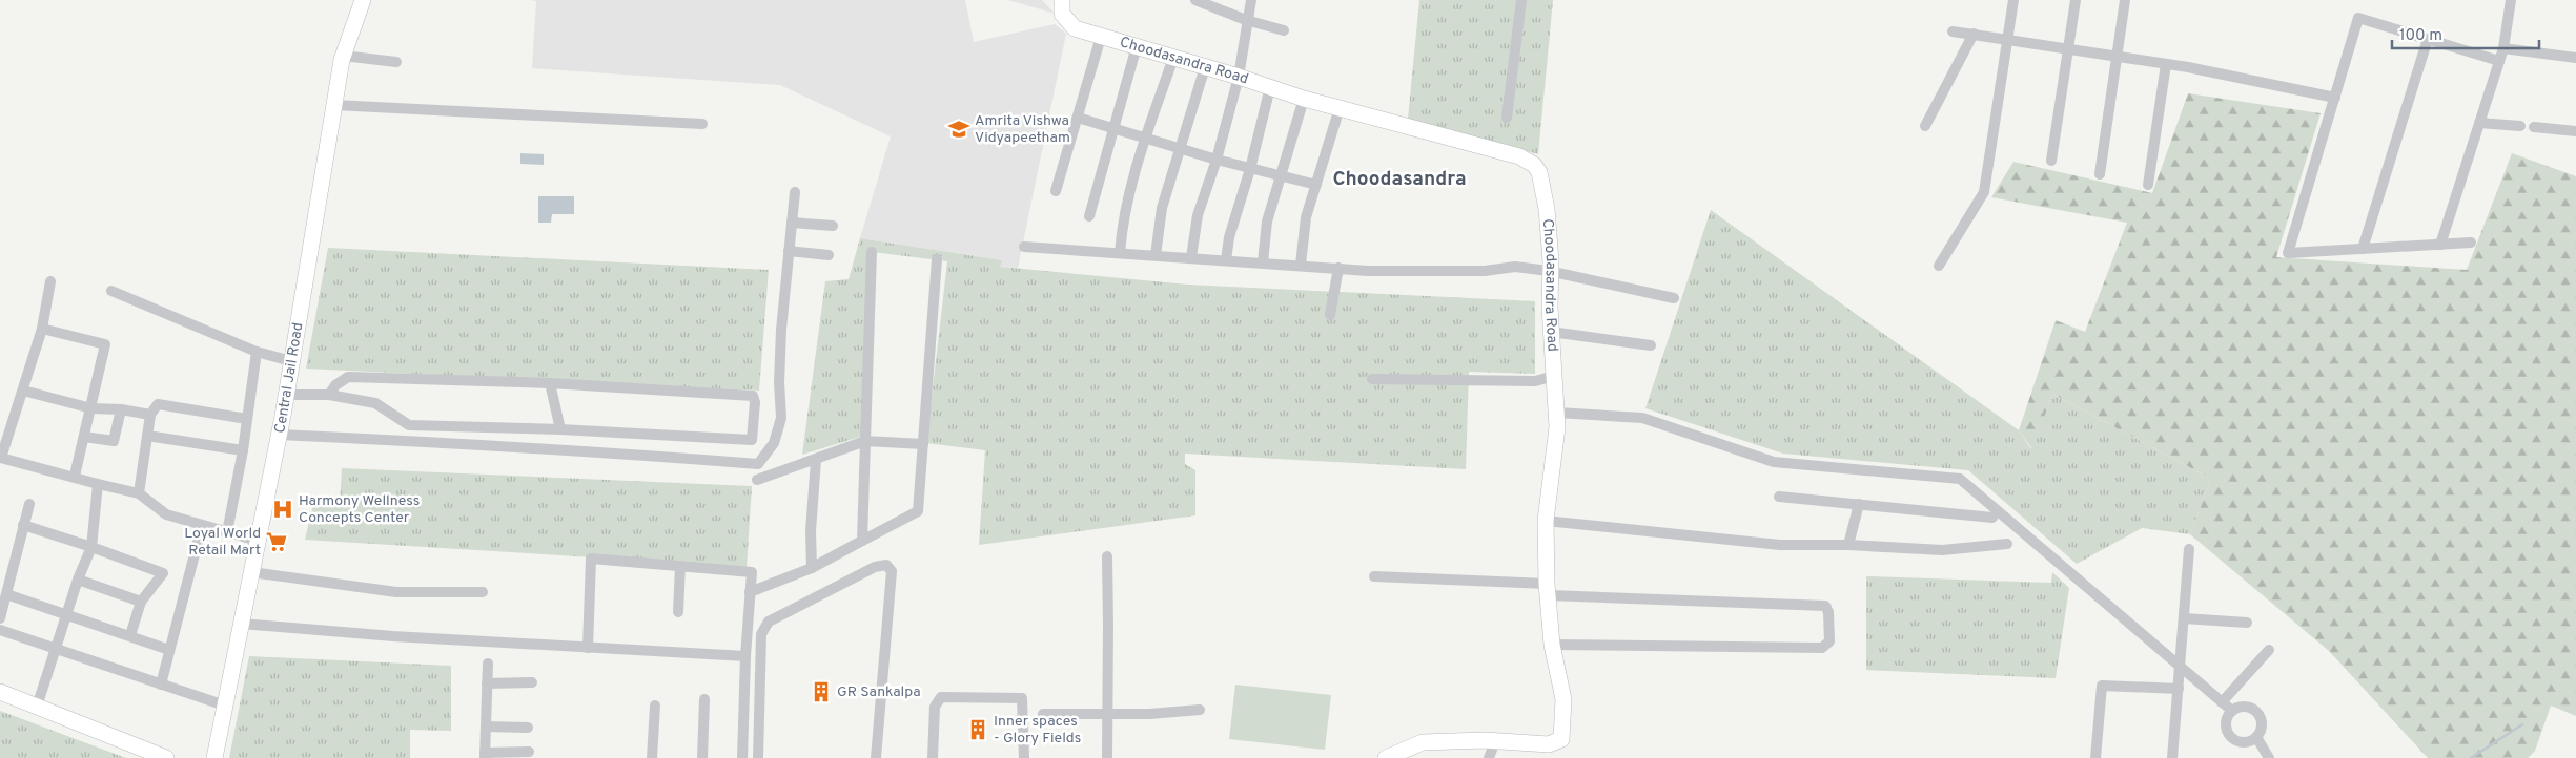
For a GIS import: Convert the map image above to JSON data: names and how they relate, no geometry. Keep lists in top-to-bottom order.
{
  "streets": {
    "street": ["Choodasandra Road", "Central Jail Road"]
  },
  "districts": ["Choodasandra"],
  "places": {
    "school or university": ["Amrita Vishwa Vidyapeetham"],
    "hospital": ["Harmony Wellness Concepts Center"],
    "supermarket": ["Loyal World Retail Mart"],
    "building": ["GR Sankalpa", "Inner spaces - Glory Fields"]
  },
  "scale_bar": "100 m"
}
